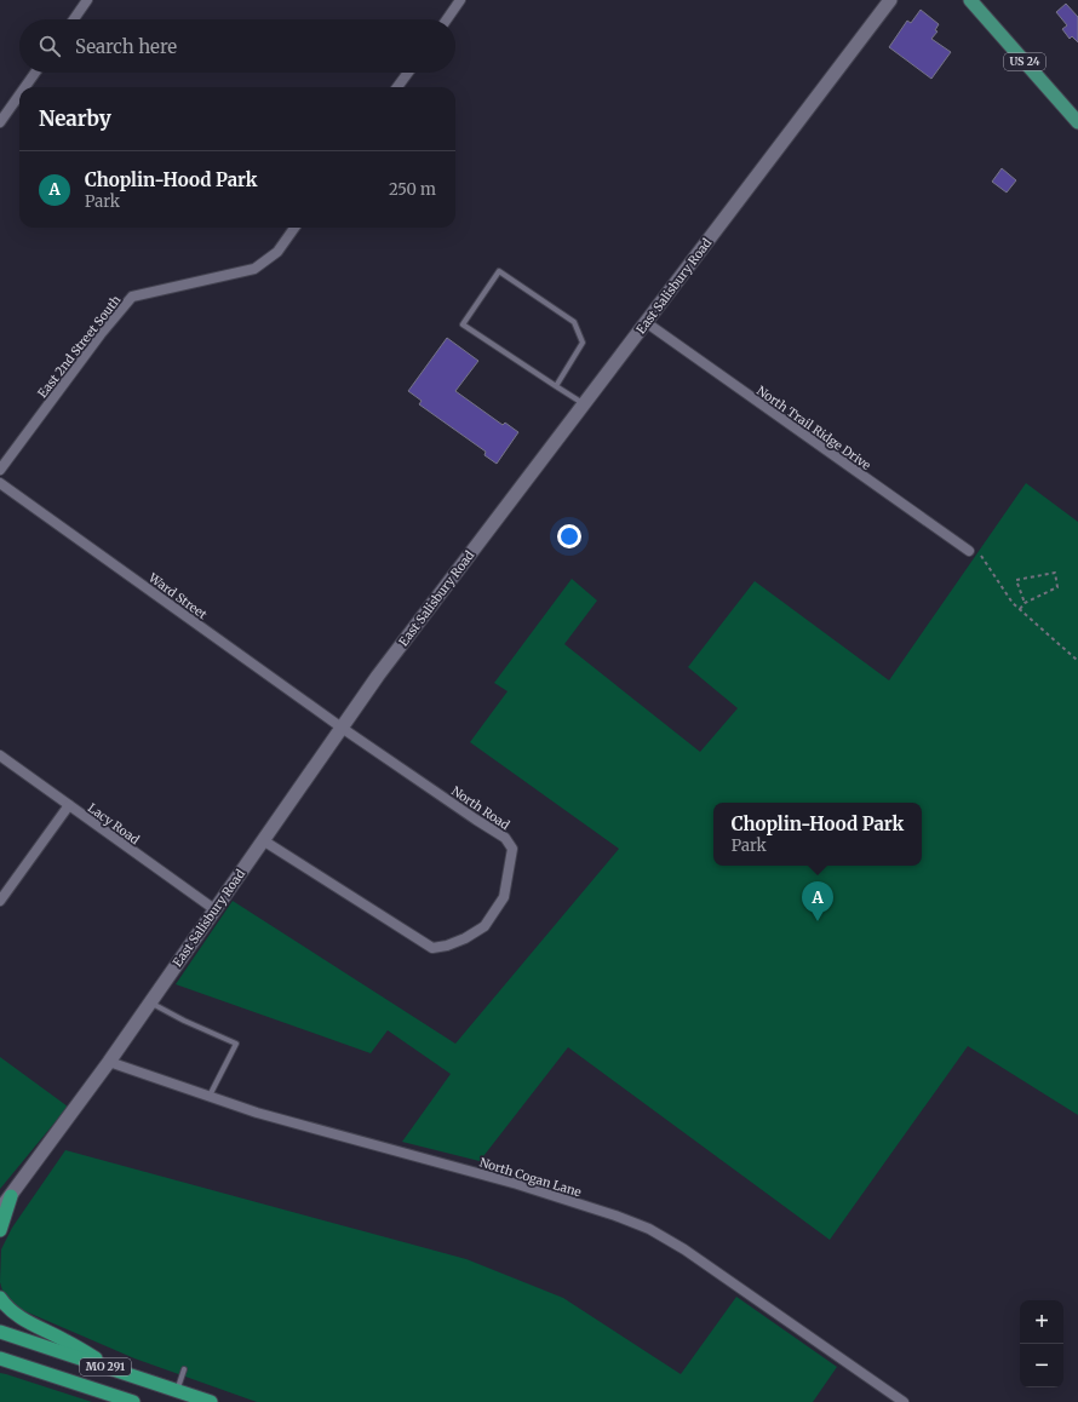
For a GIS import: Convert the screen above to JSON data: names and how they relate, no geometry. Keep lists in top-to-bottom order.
{
  "streets": {
    "highway": ["MO 291"],
    "main road": ["US 24", "East Salisbury Road"],
    "street": [
      "East 2nd Street South",
      "North Trail Ridge Drive",
      "Ward Street",
      "North Road",
      "Lacy Road",
      "North Cogan Lane"
    ]
  },
  "crossings": [
    ["East Salisbury Road", "North Trail Ridge Drive"],
    ["East Salisbury Road", "Ward Street"],
    ["East Salisbury Road", "North Road"],
    ["East Salisbury Road", "Lacy Road"],
    ["East Salisbury Road", "North Cogan Lane"],
    ["Ward Street", "North Road"]
  ],
  "page": {
    "search": "Search here",
    "heading": "Nearby",
    "list": [
      {
        "mark": "A",
        "name": "Choplin-Hood Park",
        "note": "Park",
        "value": "250 m"
      }
    ],
    "popup": ["Choplin-Hood Park", "Park"],
    "pins": "A",
    "map_buttons": ["+", "−"]
  }
}
